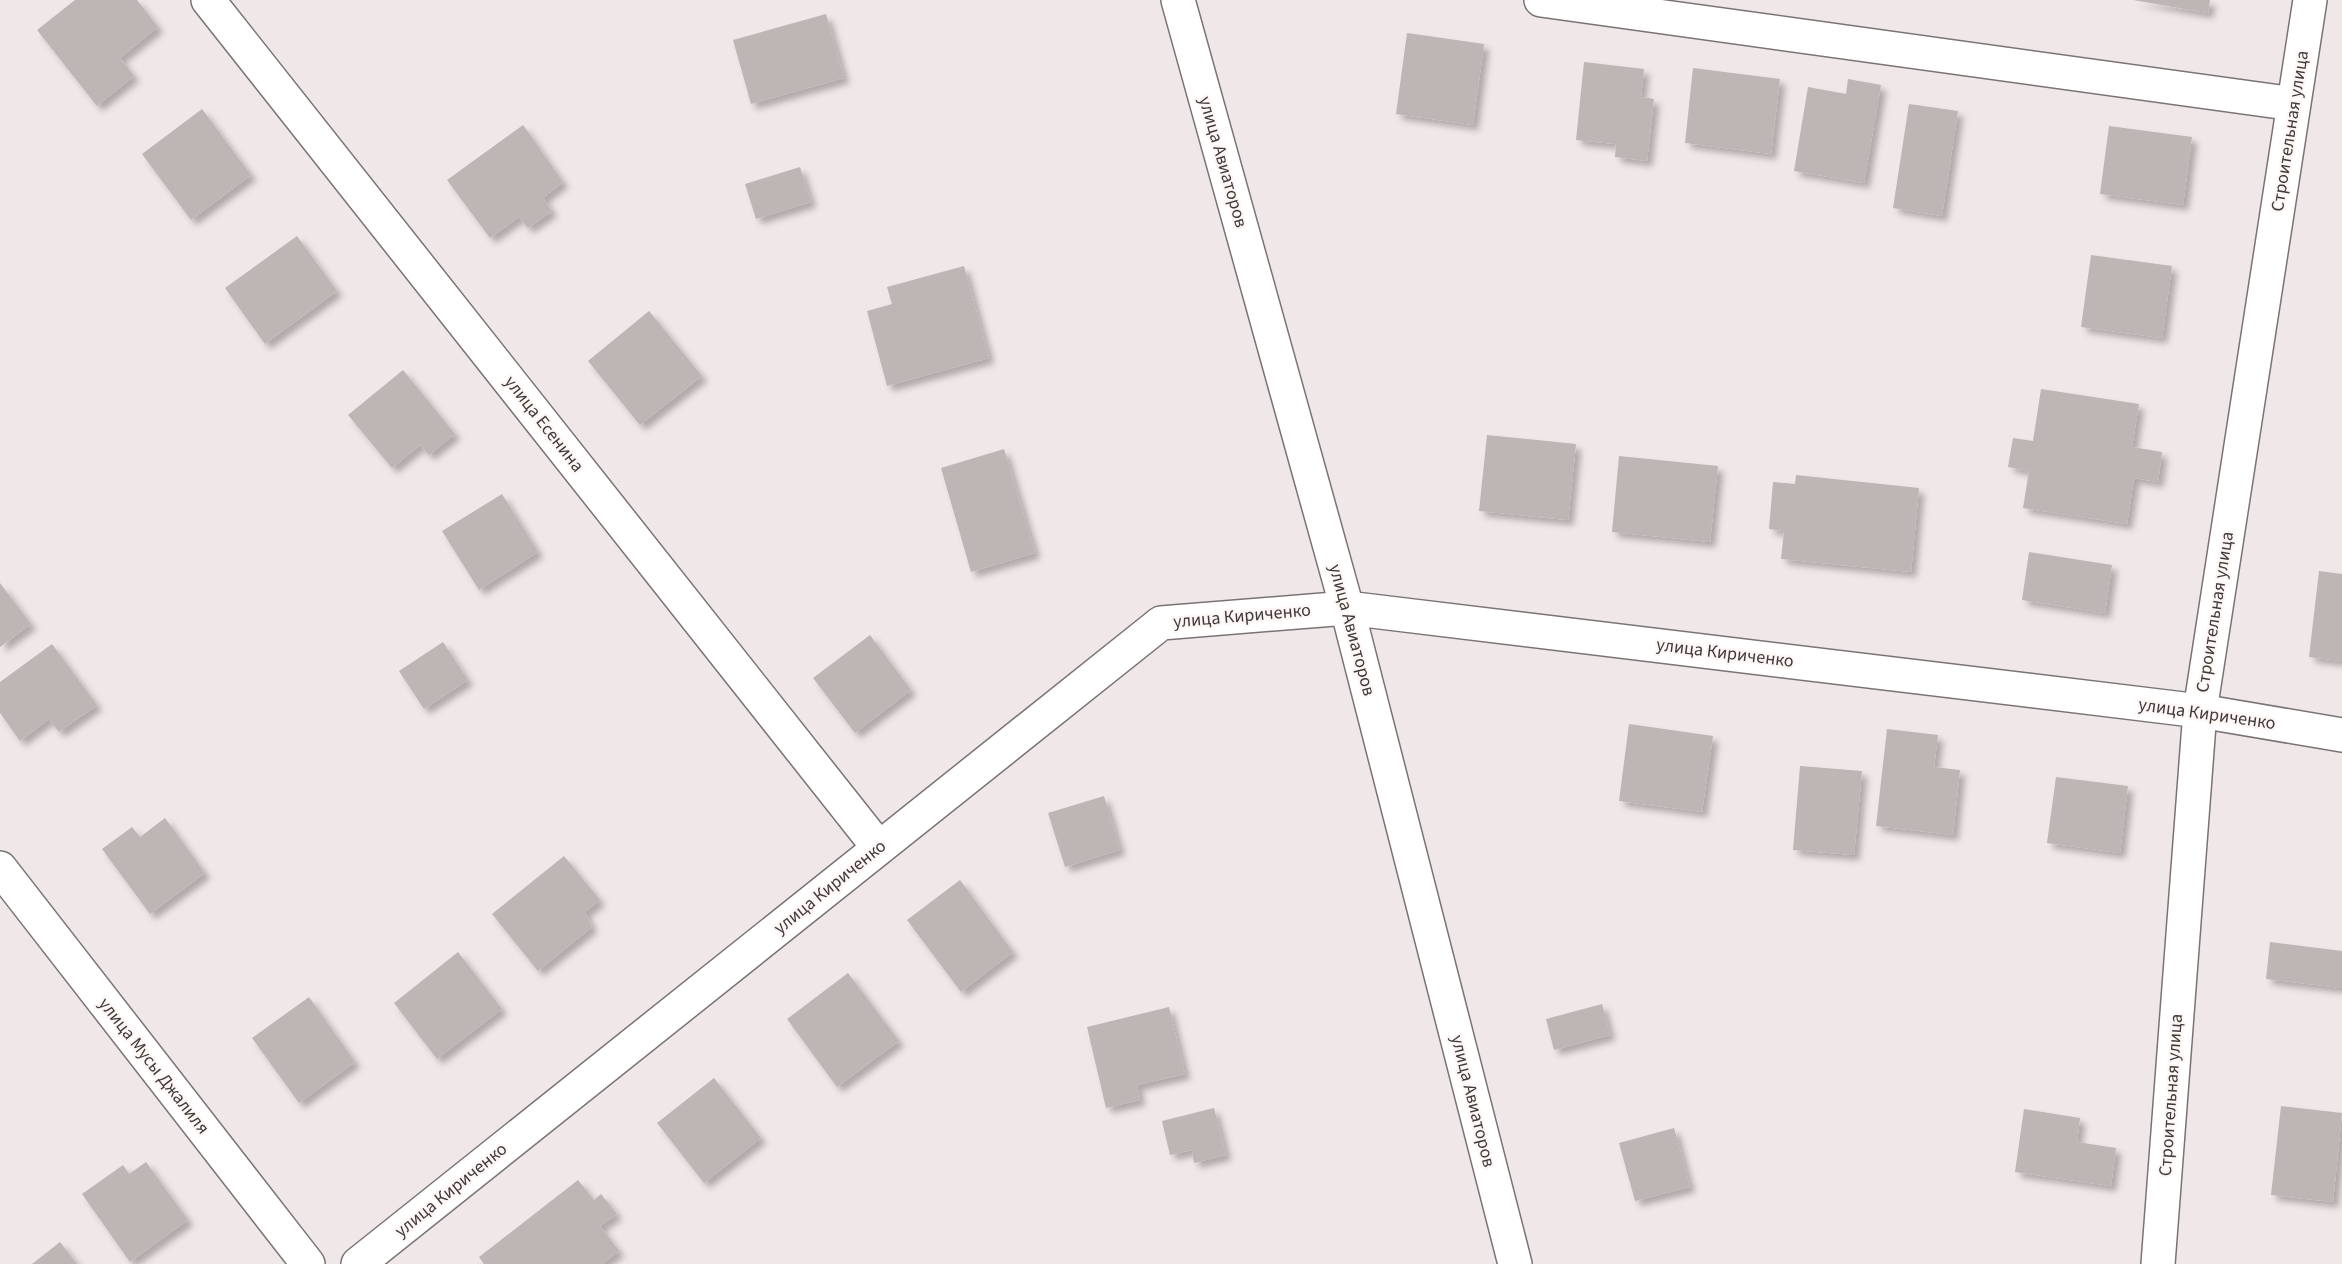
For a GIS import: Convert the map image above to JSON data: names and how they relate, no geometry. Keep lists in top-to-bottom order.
{
  "streets": {
    "street": [
      "Строительная улица",
      "улица Авиаторов",
      "улица Есенина",
      "улица Кириченко",
      "улица Мусы Джалиля"
    ]
  },
  "crossings": [
    ["Строительная улица", "улица Кириченко"],
    ["улица Авиаторов", "улица Кириченко"],
    ["улица Есенина", "улица Кириченко"]
  ]
}
